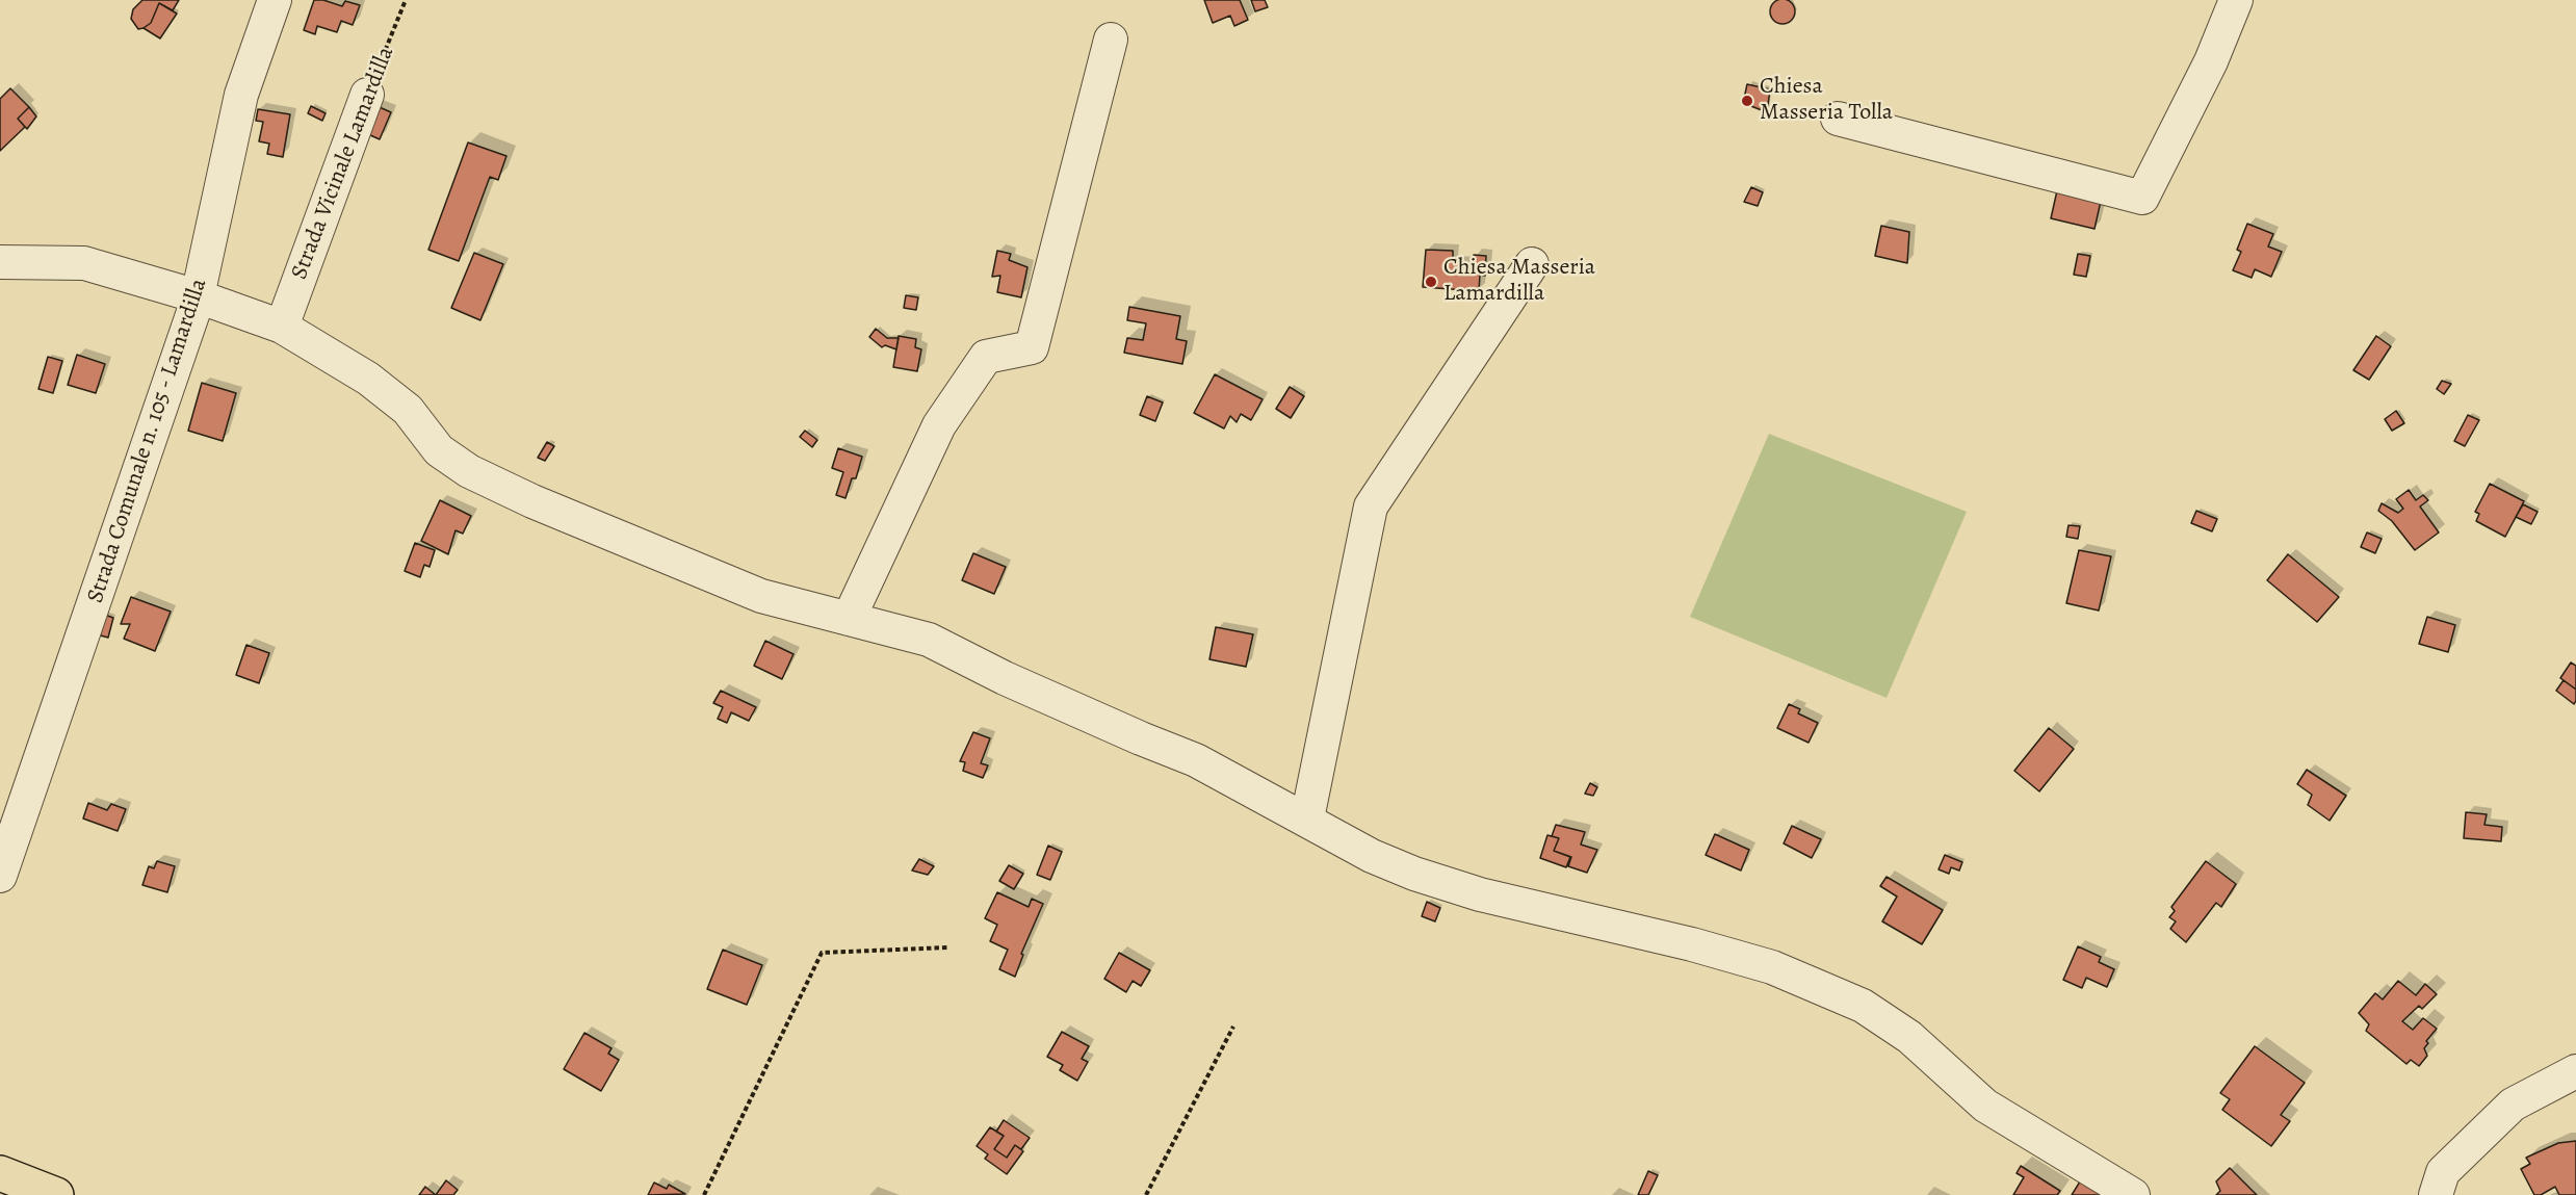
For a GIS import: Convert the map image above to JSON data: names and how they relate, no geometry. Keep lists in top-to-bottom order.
{
  "streets": {
    "street": ["Strada Vicinale Lamardilla", "Strada Comunale n. 105 - Lamardilla"]
  },
  "places": ["Chiesa Masseria Tolla", "Chiesa Masseria Lamardilla"]
}
